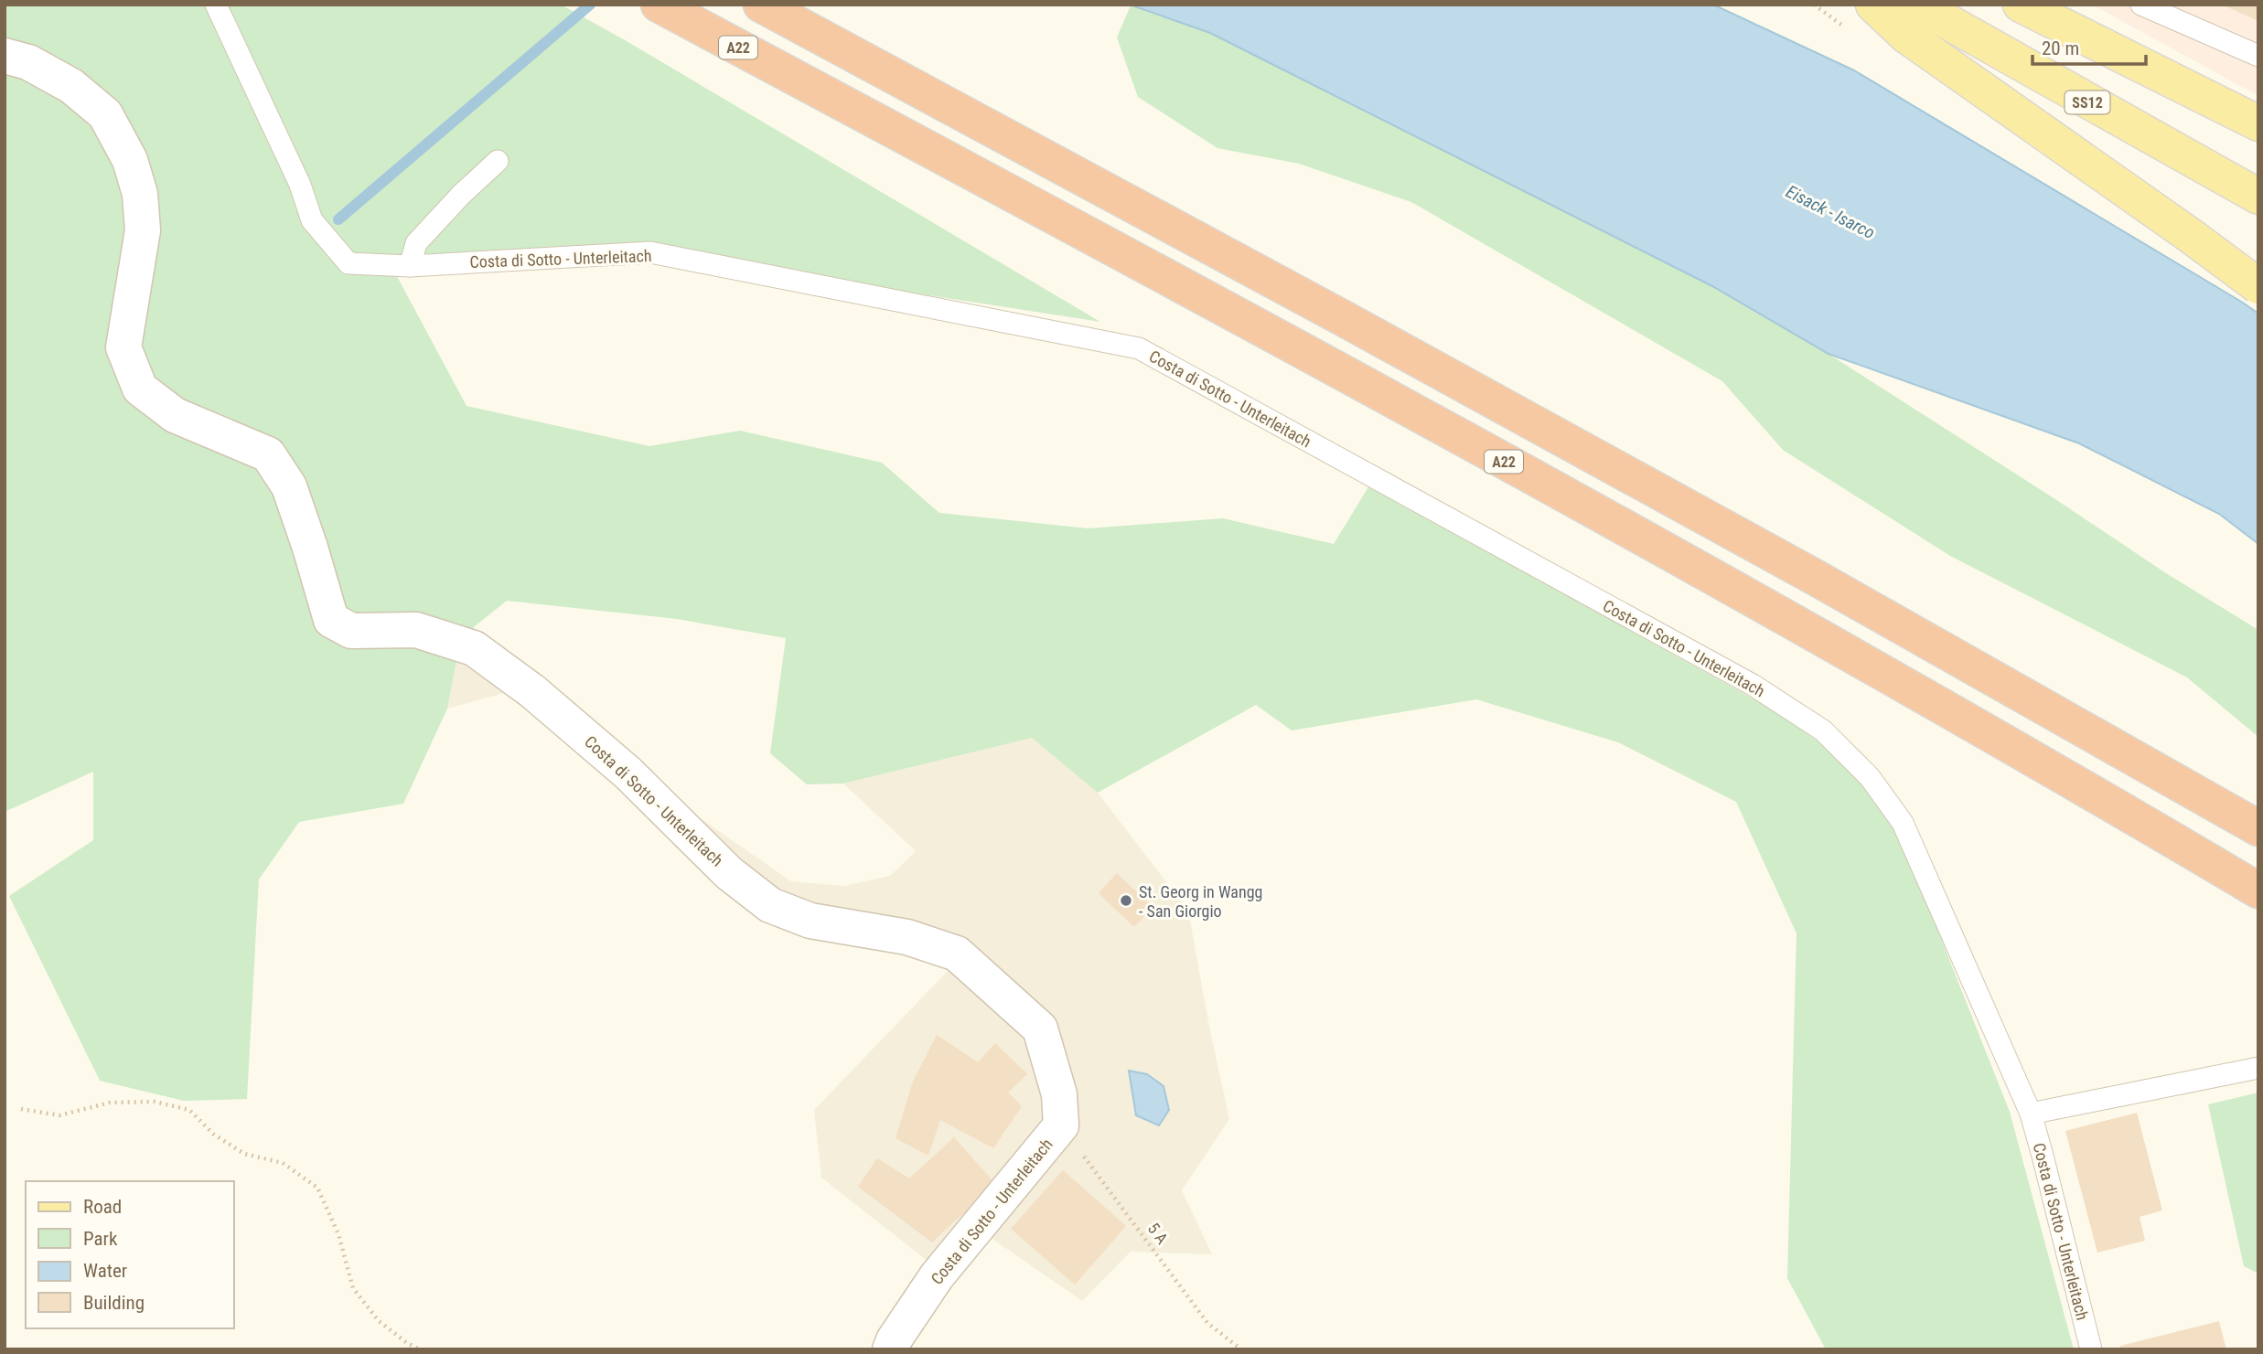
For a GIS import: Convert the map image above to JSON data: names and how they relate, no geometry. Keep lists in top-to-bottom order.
{
  "streets": {
    "highway": ["A22"],
    "main road": ["SS12"],
    "street": ["Costa di Sotto - Unterleitach"],
    "path": ["5 A"]
  },
  "crossings": [
    ["Costa di Sotto - Unterleitach", "5 A"]
  ],
  "water": ["Eisack - Isarco"],
  "places": ["St. Georg in Wangg - San Giorgio"],
  "legend": [
    "Road",
    "Park",
    "Water",
    "Building"
  ],
  "scale_bar": "20 m"
}
